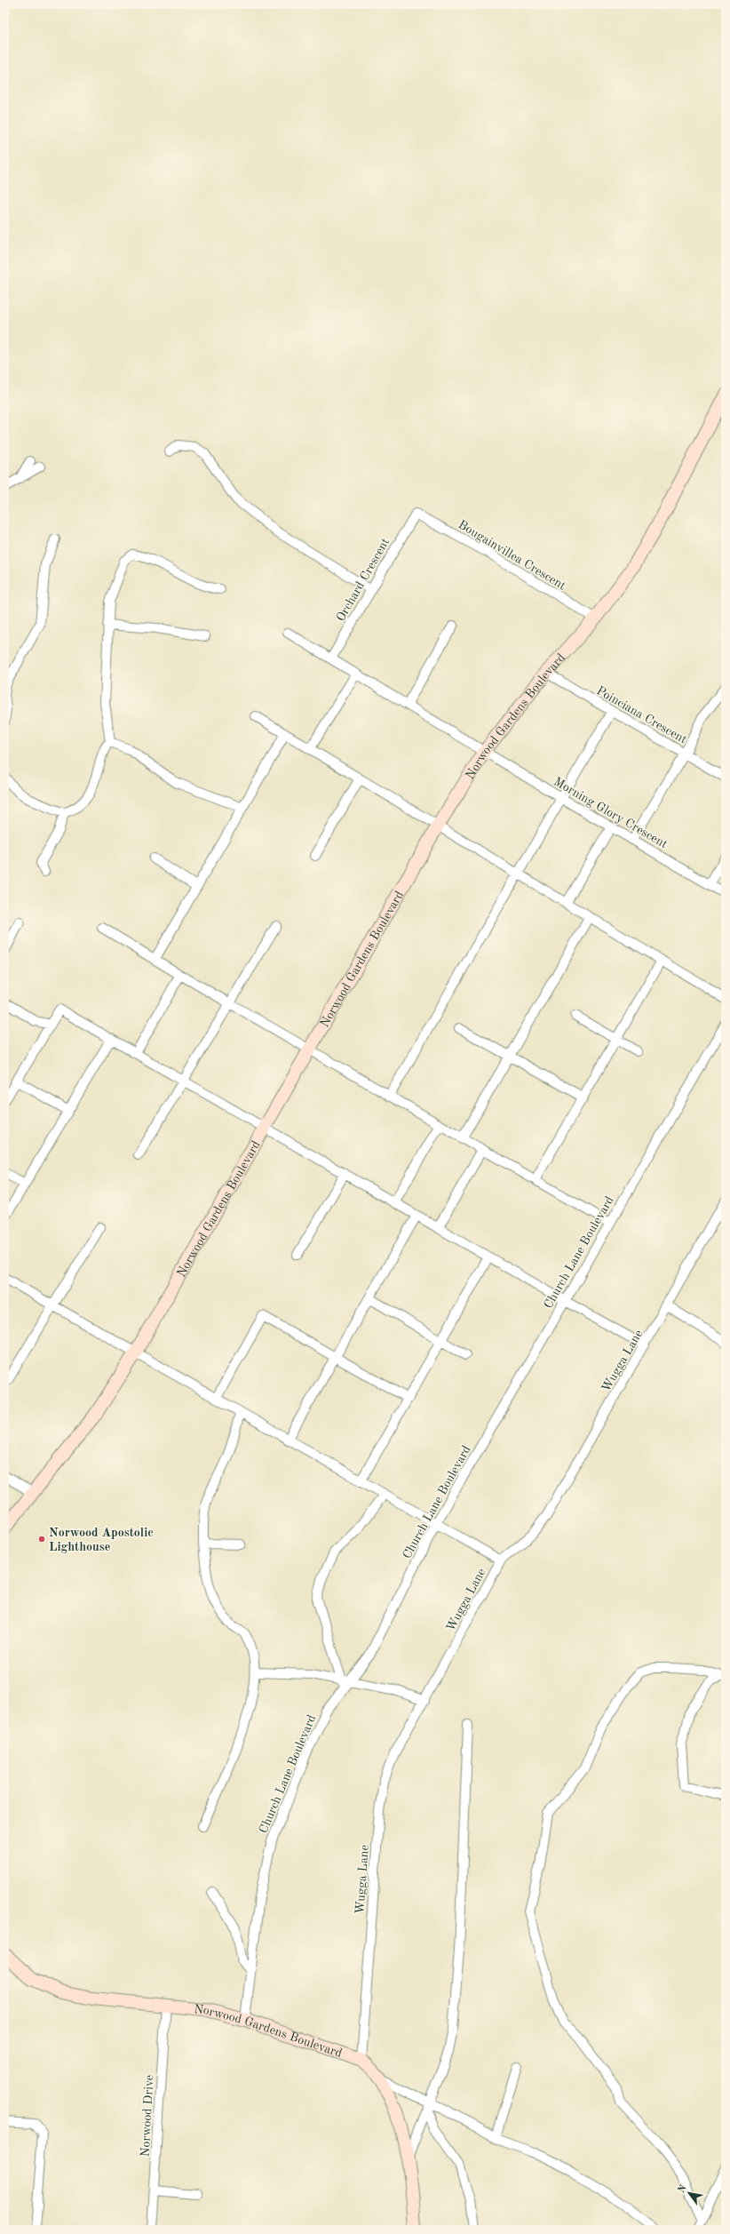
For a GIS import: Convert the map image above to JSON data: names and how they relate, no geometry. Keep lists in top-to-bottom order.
{
  "streets": {
    "street": [
      "Bougainvillea Crescent",
      "Orchard Crescent",
      "Poinciana Crescent",
      "Norwood Gardens Boulevard",
      "Morning Glory Crescent",
      "Church Lane Boulevard",
      "Wugga Lane",
      "Norwood Drive"
    ]
  },
  "crossings": [
    ["Bougainvillea Crescent", "Orchard Crescent"],
    ["Bougainvillea Crescent", "Norwood Gardens Boulevard"],
    ["Orchard Crescent", "Morning Glory Crescent"],
    ["Poinciana Crescent", "Norwood Gardens Boulevard"],
    ["Norwood Gardens Boulevard", "Morning Glory Crescent"],
    ["Norwood Gardens Boulevard", "Church Lane Boulevard"],
    ["Norwood Gardens Boulevard", "Wugga Lane"],
    ["Norwood Gardens Boulevard", "Norwood Drive"]
  ],
  "places": ["Norwood Apostolic Lighthouse"],
  "north": "top left"
}
